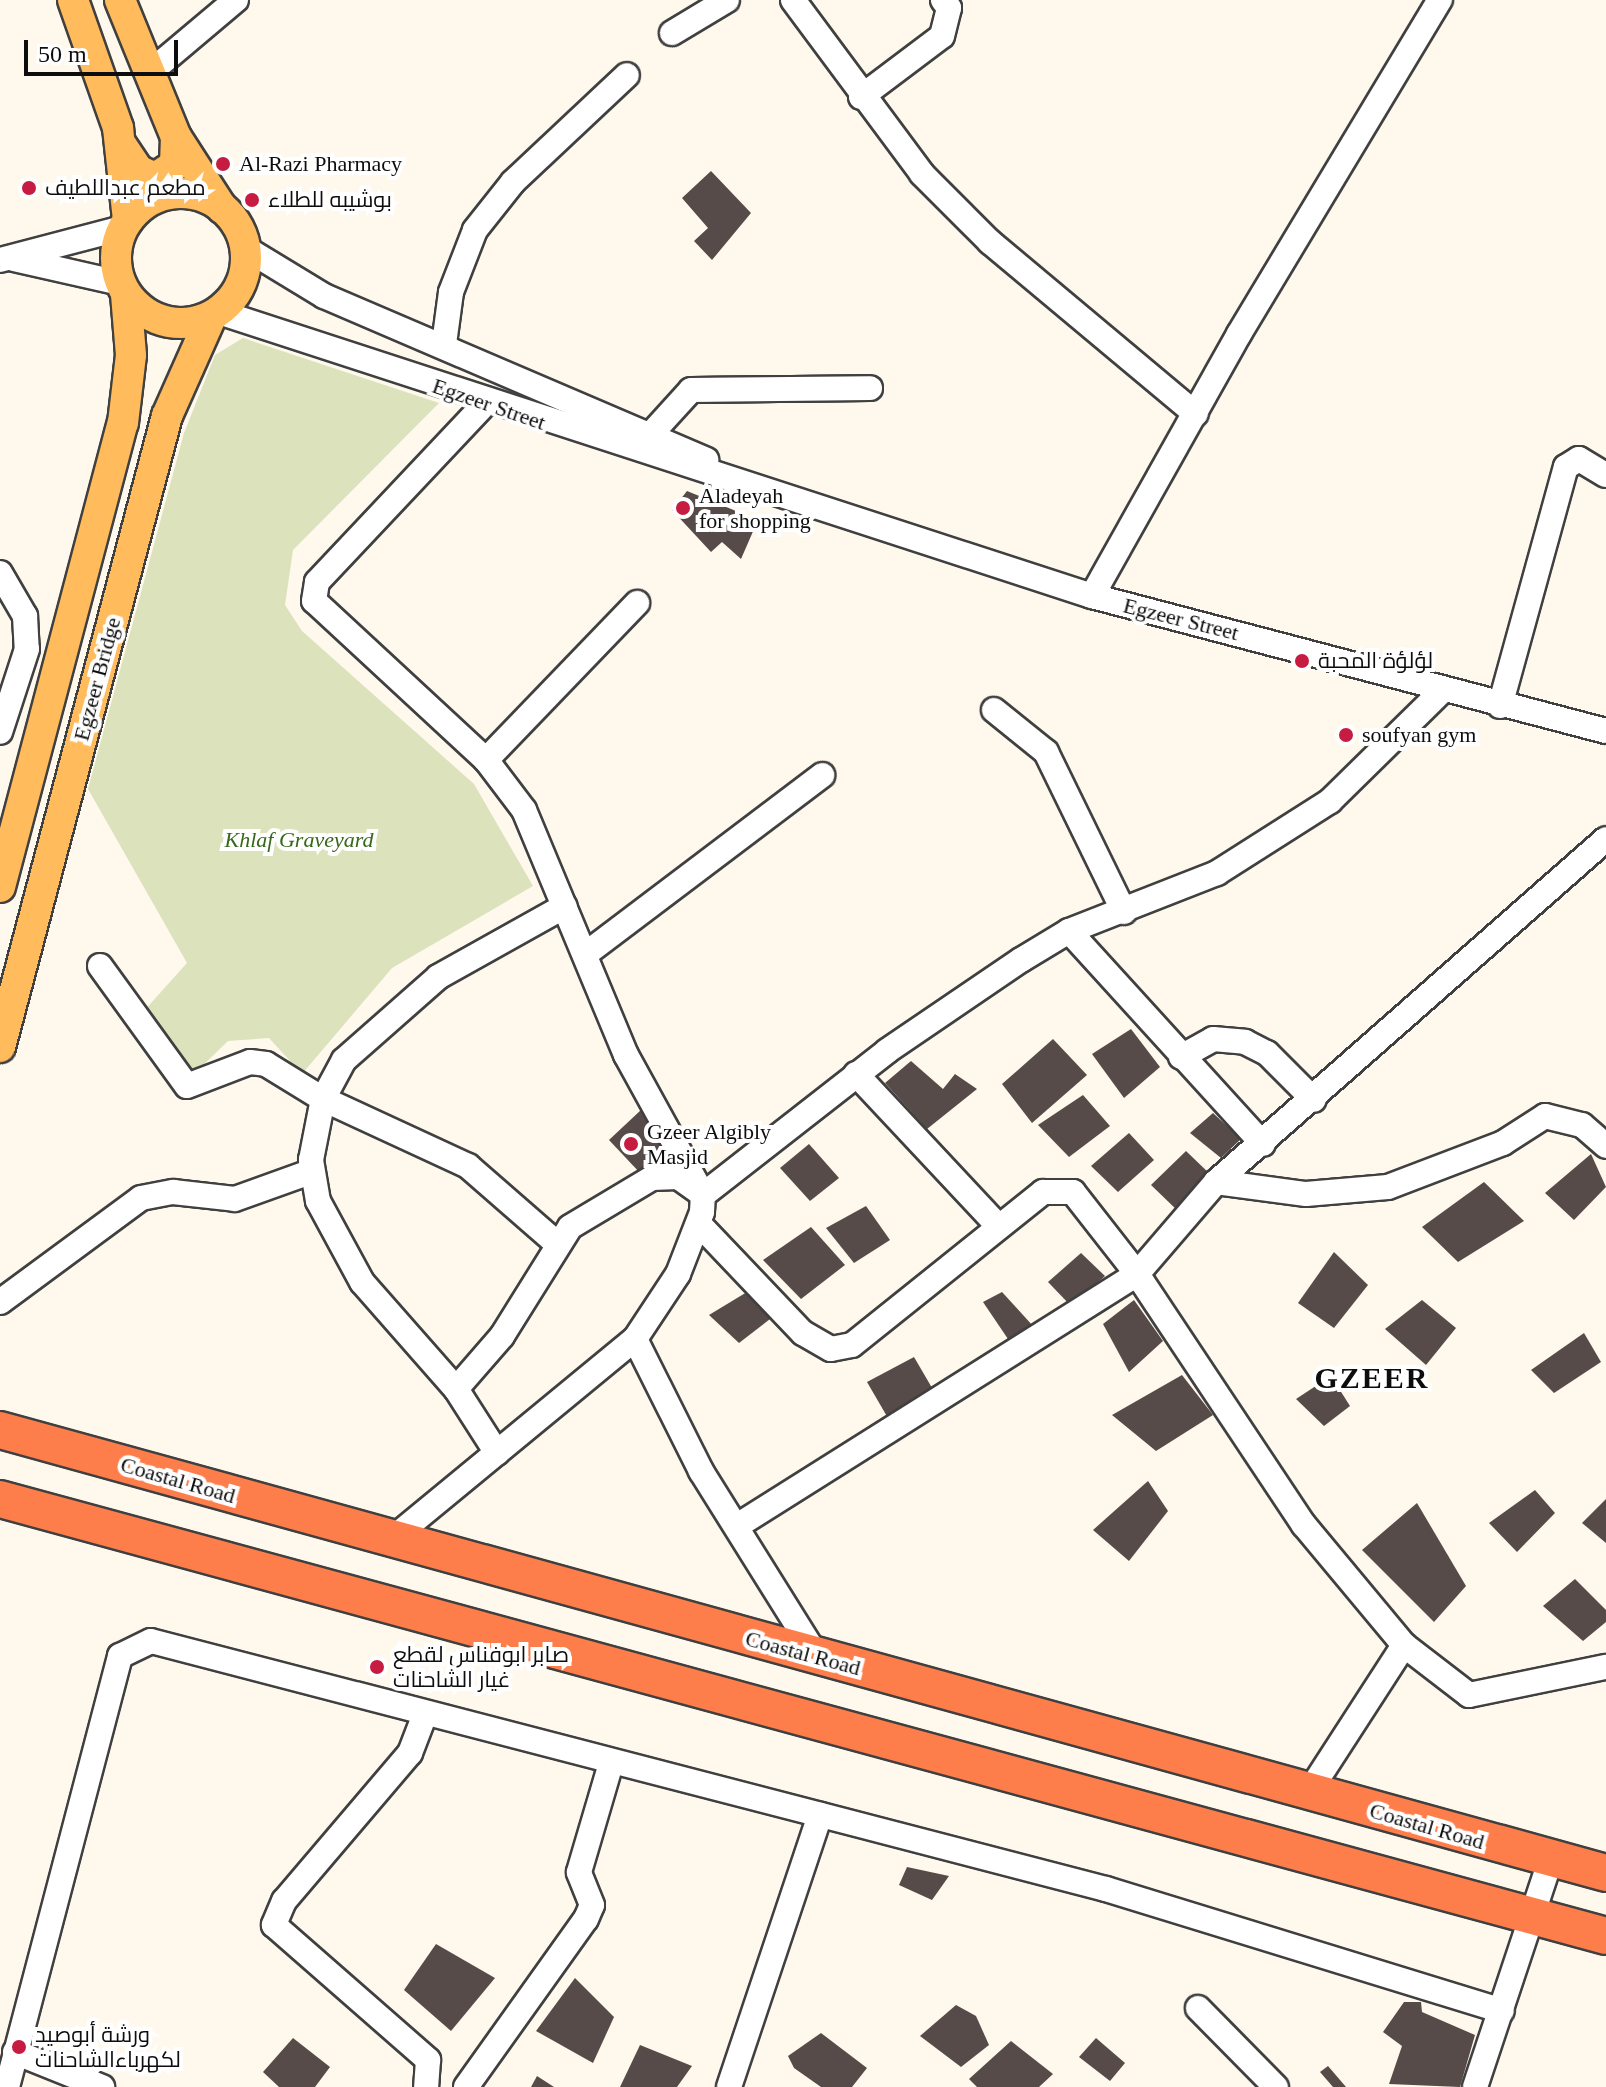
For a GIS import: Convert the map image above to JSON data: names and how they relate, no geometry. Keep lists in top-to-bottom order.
{
  "streets": {
    "highway": ["Coastal Road"],
    "main road": ["Egzeer Bridge"],
    "street": ["Egzeer Street"]
  },
  "crossings": [
    ["Egzeer Street", "Egzeer Bridge"]
  ],
  "districts": ["GZEER"],
  "parks": ["Khlaf Graveyard"],
  "places": [
    "Al-Razi Pharmacy",
    "مطعم عبداللطيف",
    "بوشيبه للطلاء",
    "Aladeyah for shopping",
    "لؤلؤة المحبة",
    "soufyan gym",
    "Gzeer Algibly Masjid",
    "صابر ابوفناس لقطع غيار الشاحنات",
    "ورشة أبوصيد لكهرباءالشاحنات"
  ],
  "scale_bar": "50 m"
}
